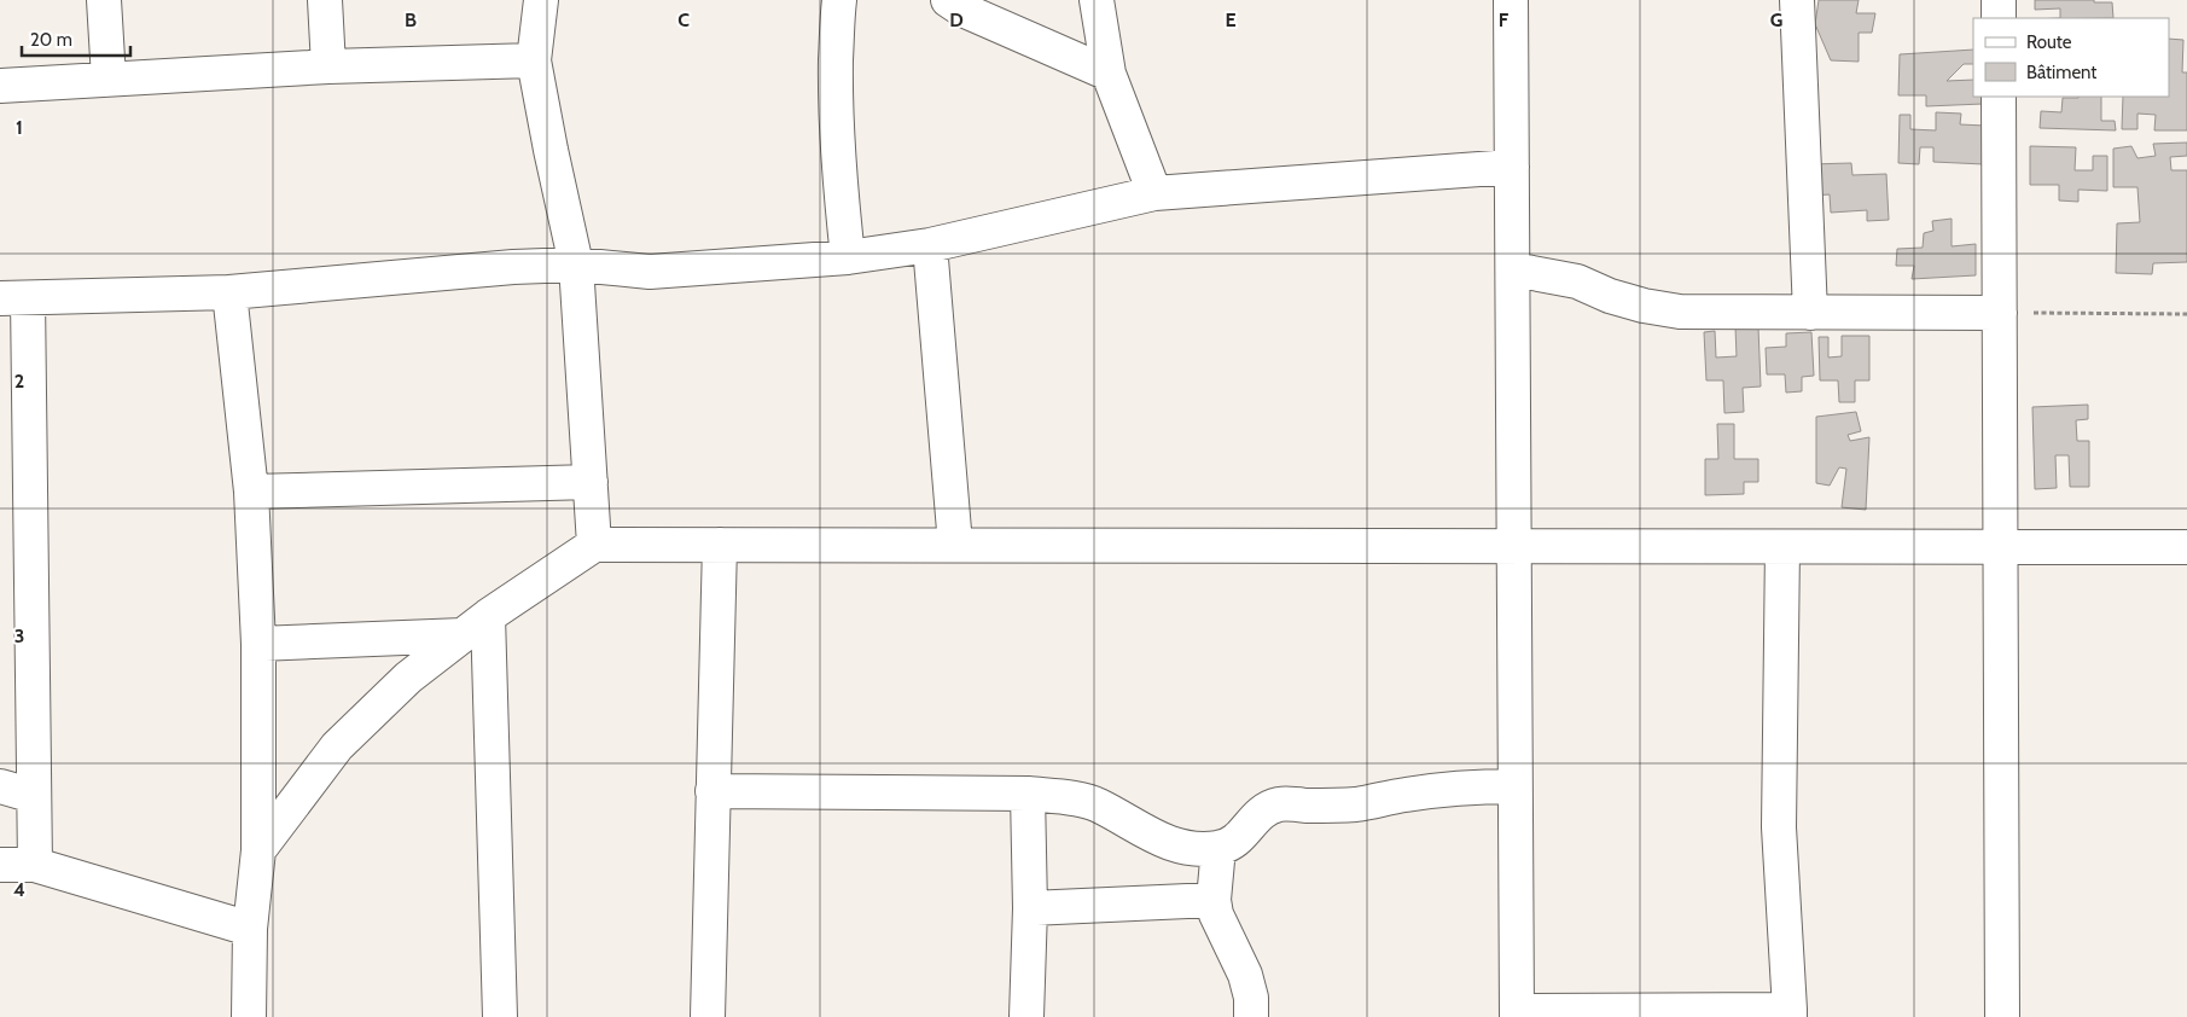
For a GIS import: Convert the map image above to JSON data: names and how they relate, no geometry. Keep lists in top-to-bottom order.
{
  "legend": ["Route", "Bâtiment"],
  "scale_bar": "20 m",
  "grid": {
    "columns": [
      "B",
      "C",
      "D",
      "E",
      "F",
      "G"
    ],
    "rows": [
      "1",
      "2",
      "3",
      "4"
    ]
  }
}
